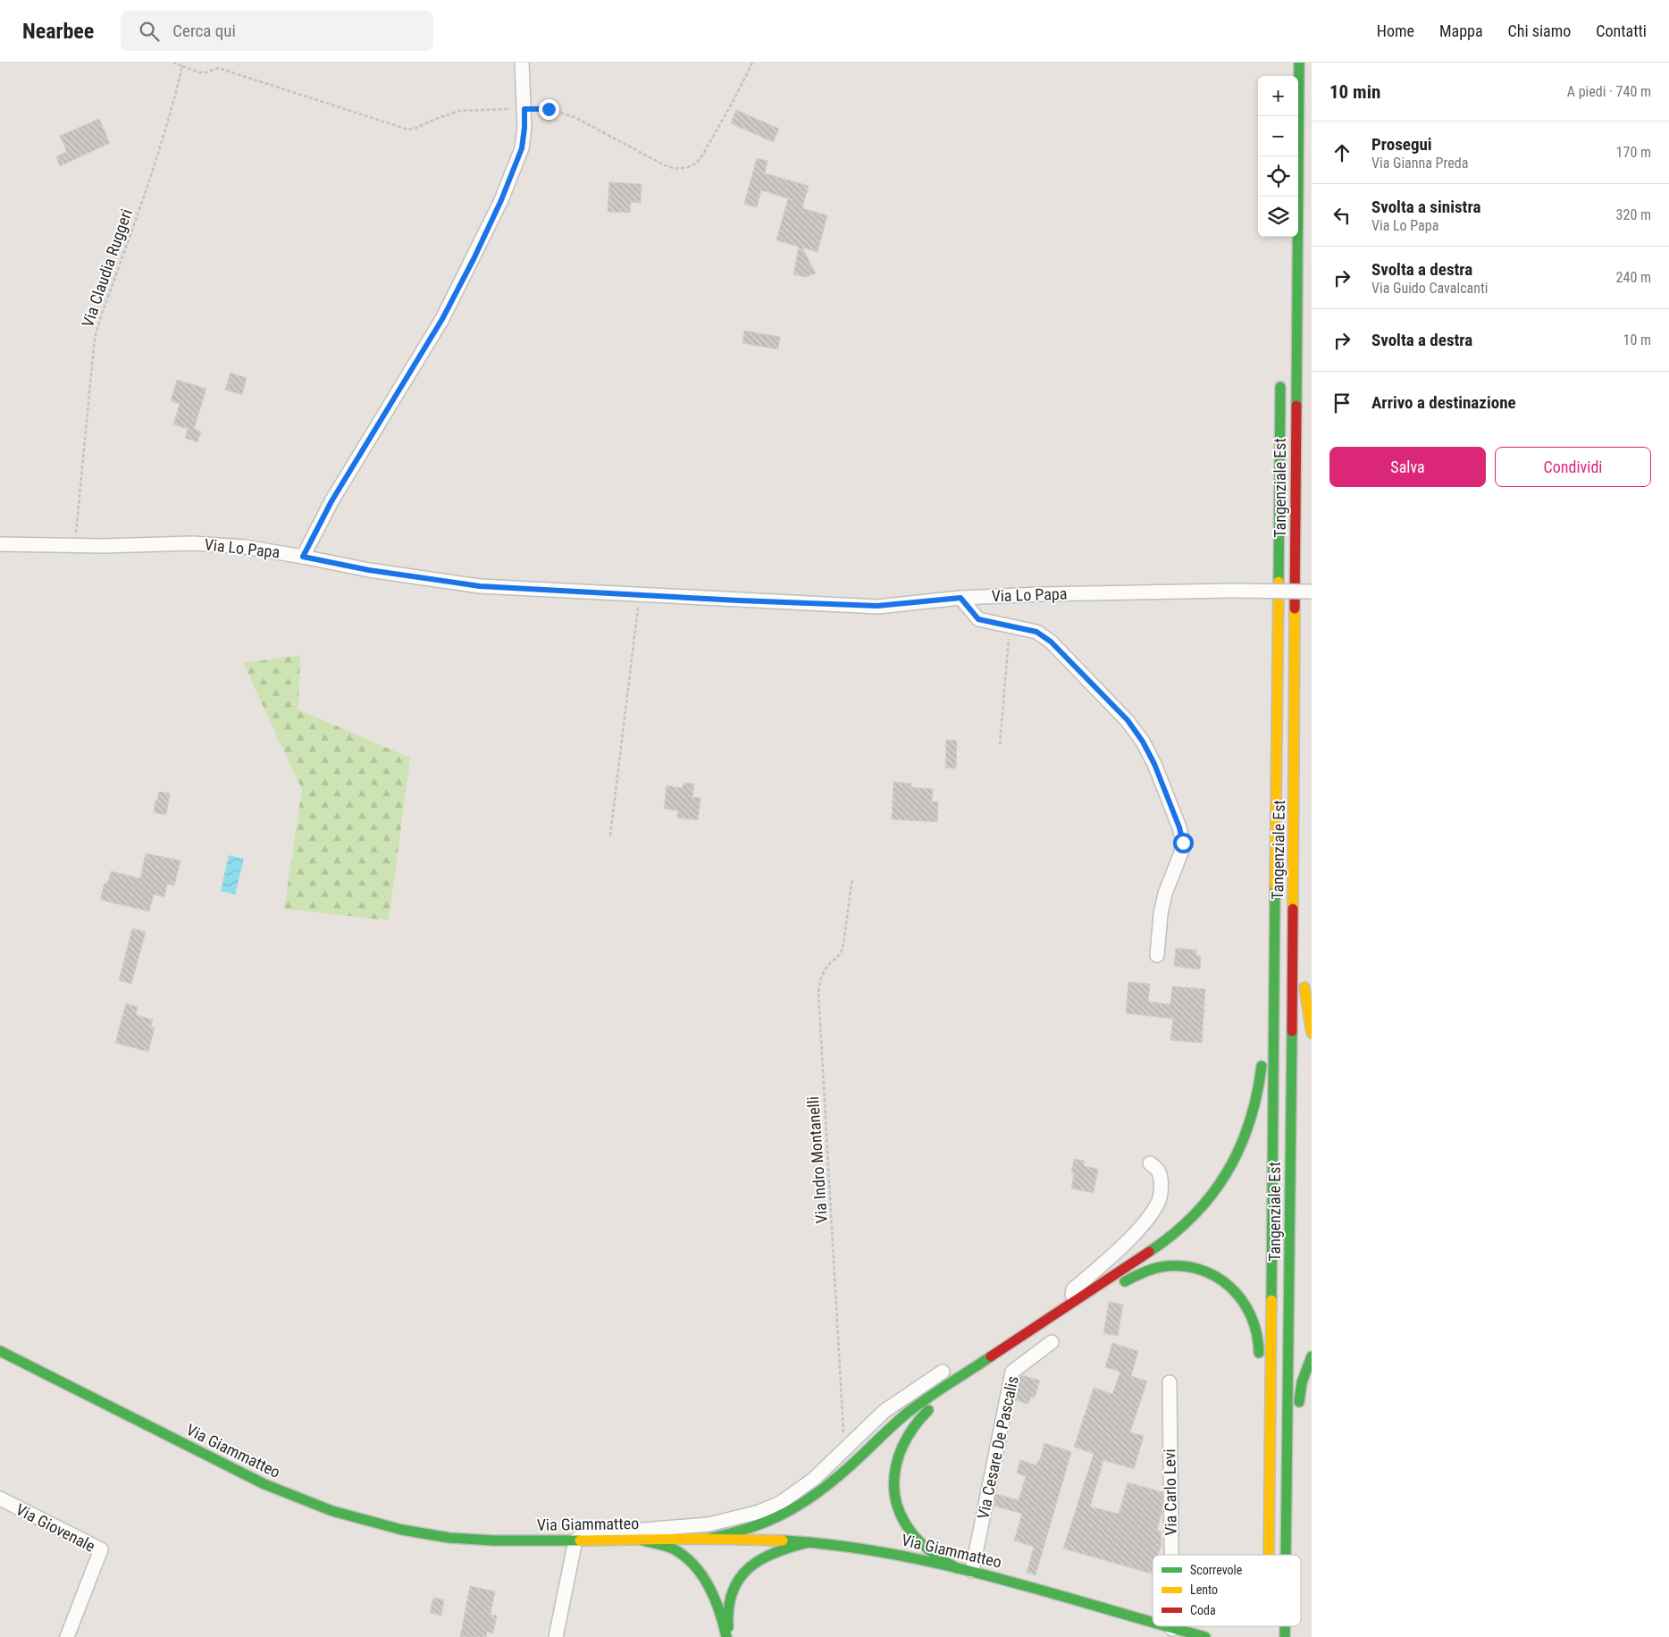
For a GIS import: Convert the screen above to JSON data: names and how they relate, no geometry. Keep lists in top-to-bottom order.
{
  "streets": {
    "main road": ["Tangenziale Est", "Via Giammatteo"],
    "street": [
      "Via Lo Papa",
      "Via Cesare De Pascalis",
      "Via Carlo Levi",
      "Via Giovenale"
    ],
    "path": ["Via Claudia Ruggeri", "Via Indro Montanelli"]
  },
  "crossings": [
    ["Via Claudia Ruggeri", "Via Lo Papa"],
    ["Via Cesare De Pascalis", "Via Giammatteo"]
  ],
  "legend": ["Scorrevole", "Lento", "Coda"],
  "page": {
    "header": "Nearbee",
    "search": "Cerca qui",
    "nav": [
      "Home",
      "Mappa",
      "Chi siamo",
      "Contatti"
    ],
    "heading": ["10 min", "A piedi · 740 m"],
    "map_buttons": ["+", "−"],
    "list": [
      ["Prosegui", "Via Gianna Preda", "170 m"],
      ["Svolta a sinistra", "Via Lo Papa", "320 m"],
      ["Svolta a destra", "Via Guido Cavalcanti", "240 m"],
      ["Svolta a destra", "10 m"],
      "Arrivo a destinazione"
    ],
    "buttons": ["Salva", "Condividi"]
  }
}
